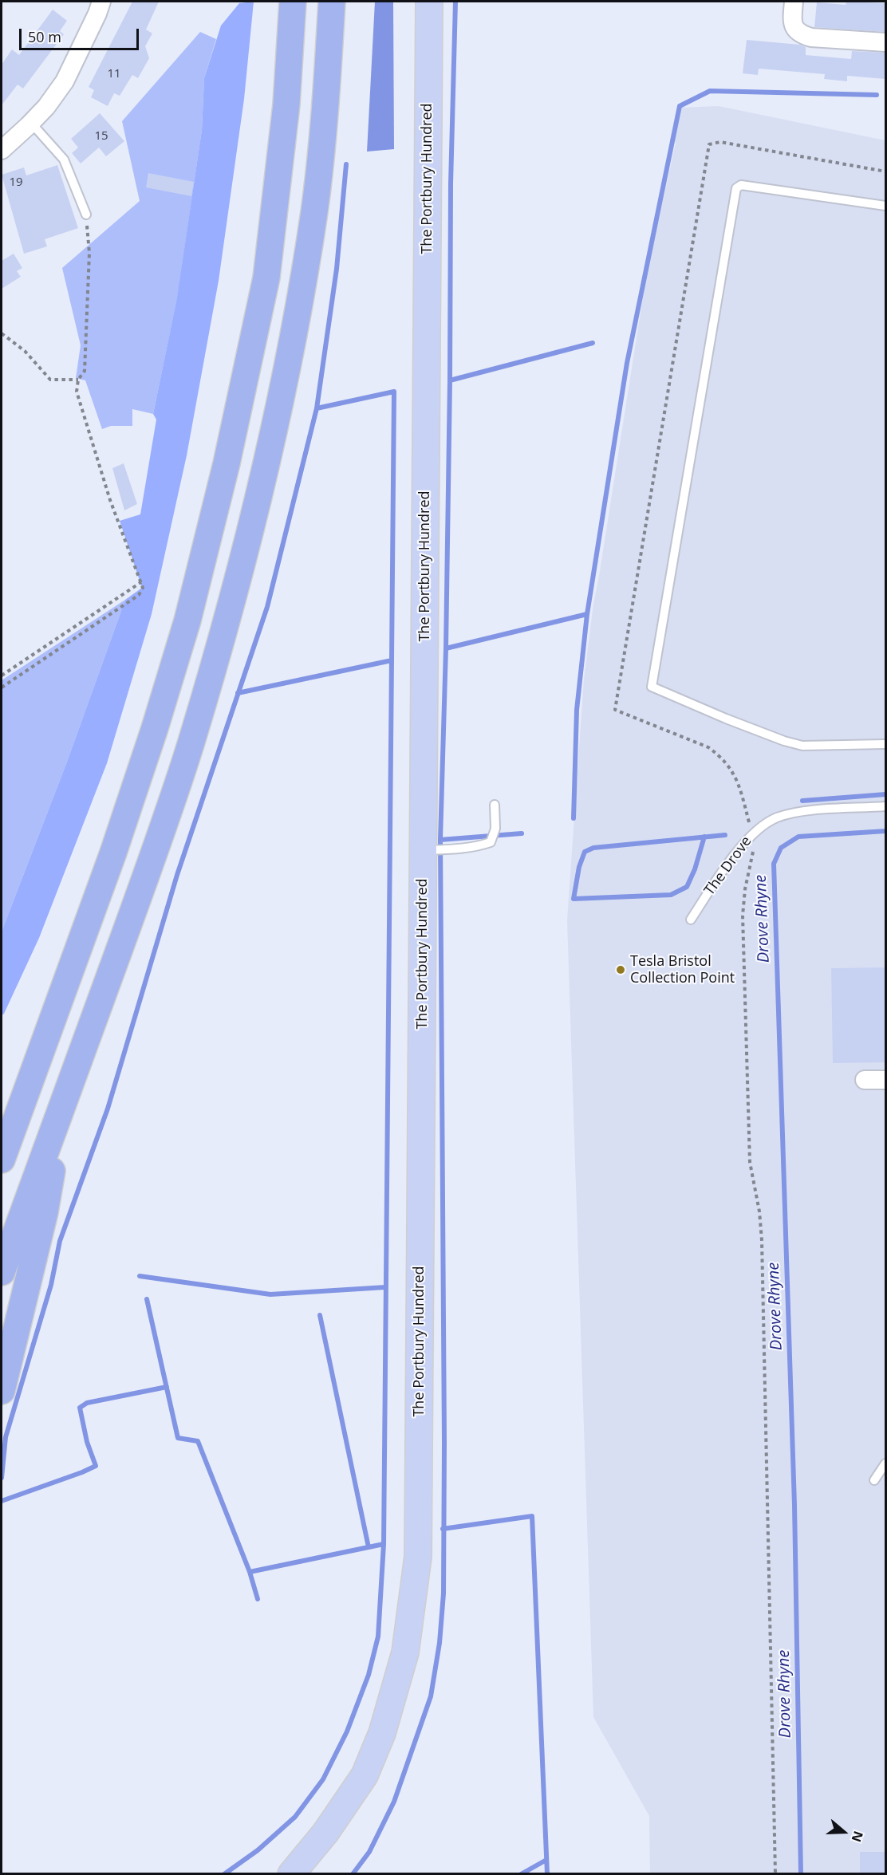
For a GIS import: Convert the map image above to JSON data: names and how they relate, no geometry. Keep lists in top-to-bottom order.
{
  "streets": {
    "main road": ["The Portbury Hundred"],
    "lane": ["The Drove"]
  },
  "water": ["Drove Rhyne"],
  "places": ["Tesla Bristol Collection Point"],
  "house_numbers": ["11", "15", "19"],
  "scale_bar": "50 m",
  "north": "right"
}
